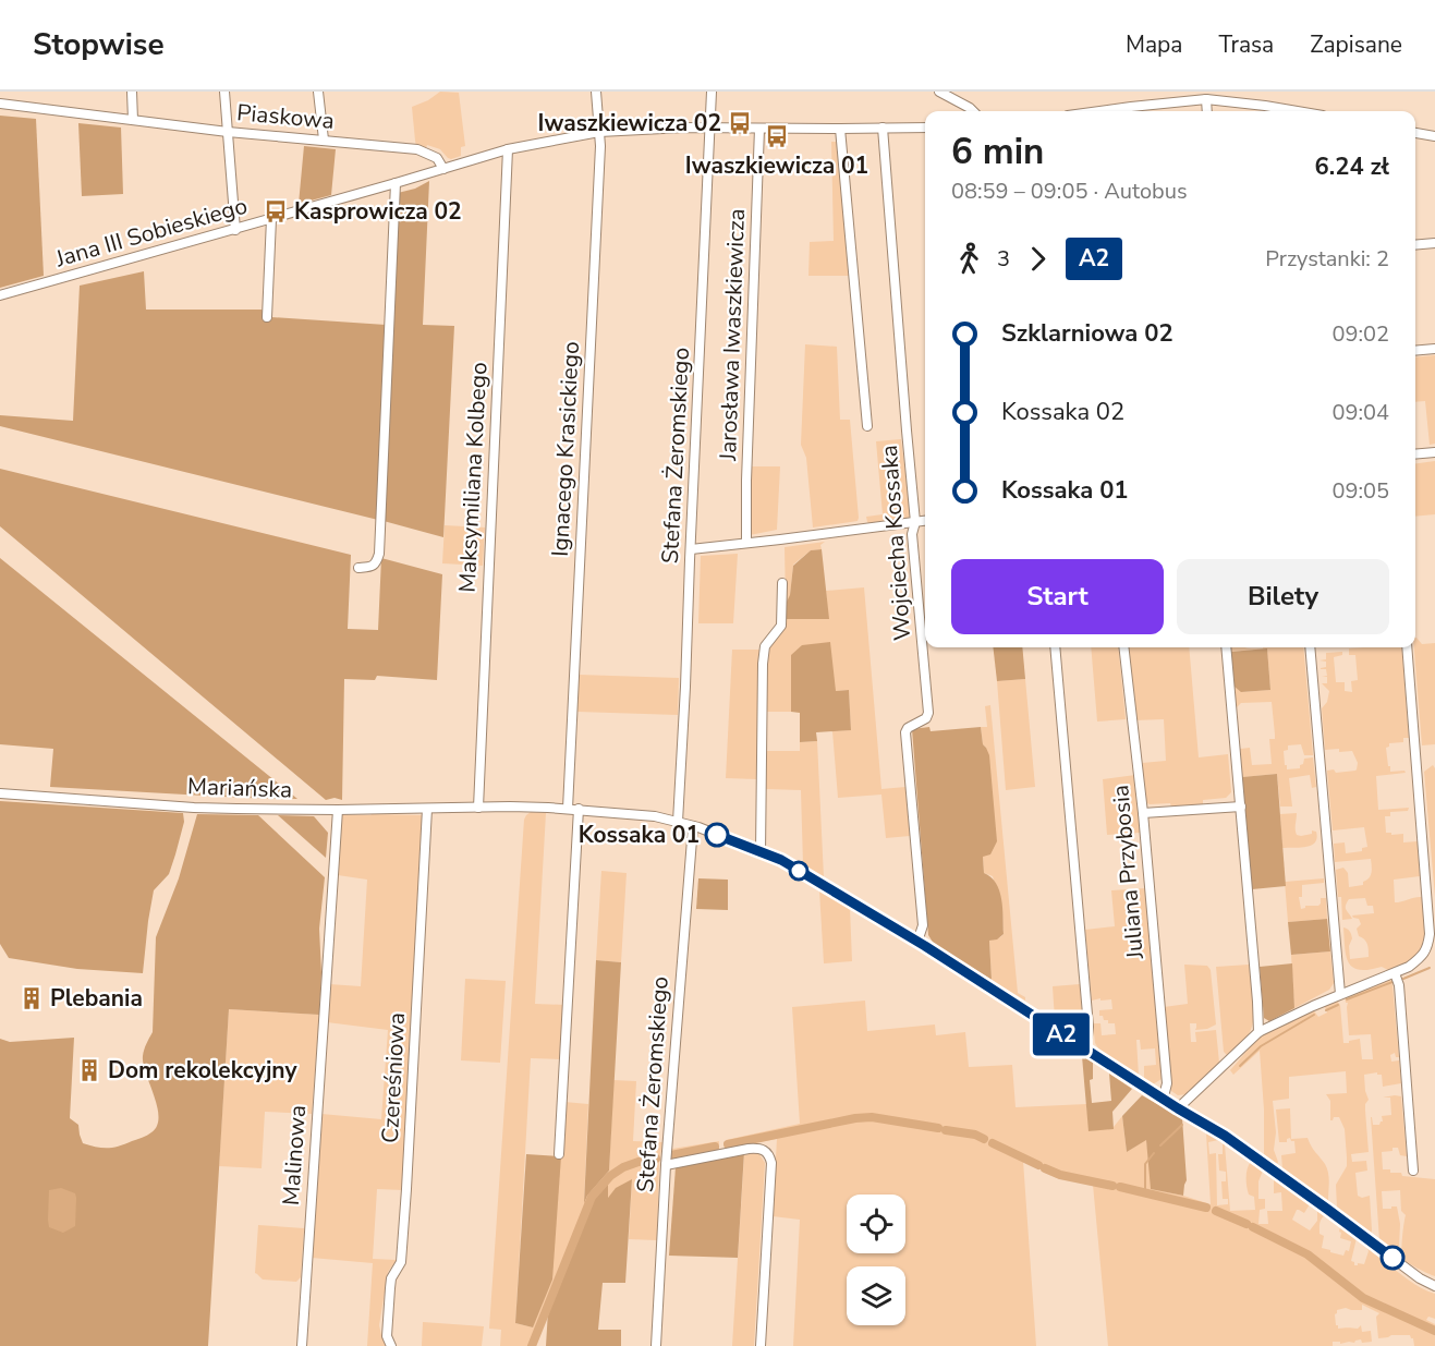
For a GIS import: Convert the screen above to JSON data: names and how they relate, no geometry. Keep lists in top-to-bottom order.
{
  "streets": {
    "street": [
      "Piaskowa",
      "Jana III Sobieskiego",
      "Jarosława Iwaszkiewicza",
      "Ignacego Krasickiego",
      "Stefana Żeromskiego",
      "Maksymiliana Kolbego",
      "Wojciecha Kossaka",
      "Mariańska",
      "Juliana Przybosia",
      "Czereśniowa",
      "Malinowa"
    ]
  },
  "crossings": [
    ["Piaskowa", "Jana III Sobieskiego"],
    ["Jana III Sobieskiego", "Jarosława Iwaszkiewicza"],
    ["Jana III Sobieskiego", "Ignacego Krasickiego"],
    ["Jana III Sobieskiego", "Stefana Żeromskiego"],
    ["Jana III Sobieskiego", "Maksymiliana Kolbego"],
    ["Jana III Sobieskiego", "Wojciecha Kossaka"],
    ["Ignacego Krasickiego", "Mariańska"],
    ["Stefana Żeromskiego", "Mariańska"],
    ["Maksymiliana Kolbego", "Mariańska"],
    ["Wojciecha Kossaka", "Mariańska"],
    ["Mariańska", "Juliana Przybosia"],
    ["Mariańska", "Czereśniowa"],
    ["Mariańska", "Malinowa"]
  ],
  "places": {
    "bus stop": ["Iwaszkiewicza 02", "Iwaszkiewicza 01", "Kasprowicza 02"],
    "other": ["Kossaka 01"],
    "building": ["Plebania", "Dom rekolekcyjny"]
  },
  "lines": ["bus line A2"],
  "page": {
    "header": "Stopwise",
    "nav": ["Mapa", "Trasa", "Zapisane"],
    "on_map": "A2",
    "heading": ["6 min", "08:59 – 09:05 · Autobus", "6.24 zł"],
    "legs": ["3", "A2", "Przystanki: 2"],
    "list": [
      {
        "name": "Szklarniowa 02",
        "value": "09:02"
      },
      {
        "name": "Kossaka 02",
        "value": "09:04"
      },
      {
        "name": "Kossaka 01",
        "value": "09:05"
      }
    ],
    "buttons": ["Start", "Bilety"]
  }
}
